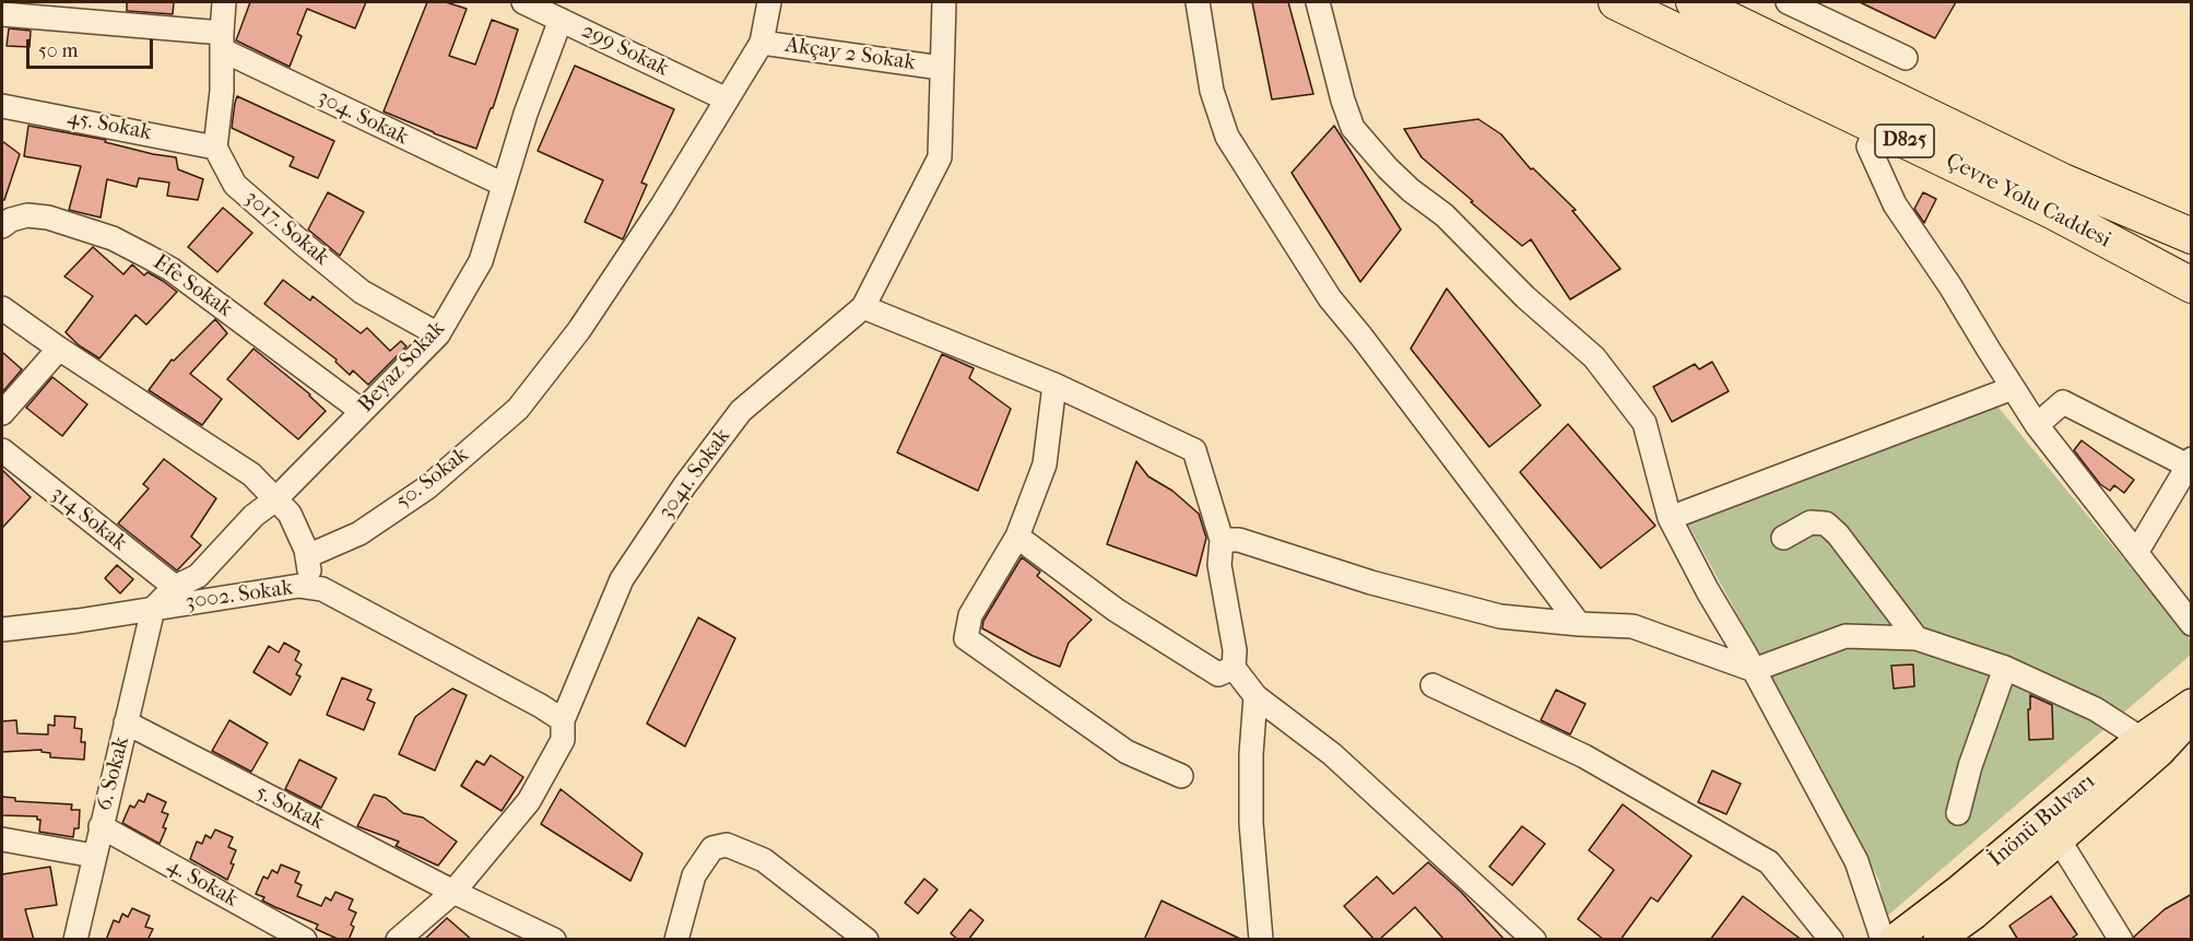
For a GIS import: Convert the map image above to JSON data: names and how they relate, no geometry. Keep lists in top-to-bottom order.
{
  "streets": {
    "highway": ["D825", "Çevre Yolu Caddesi"],
    "main road": ["İnönü Bulvarı"],
    "street": [
      "299 Sokak",
      "Akçay 2 Sokak",
      "304. Sokak",
      "45. Sokak",
      "3017. Sokak",
      "Efe Sokak",
      "Beyaz Sokak",
      "3041. Sokak",
      "50. Sokak",
      "314 Sokak",
      "3002. Sokak",
      "6. Sokak",
      "5. Sokak",
      "4. Sokak"
    ]
  },
  "crossings": [
    ["299 Sokak", "Beyaz Sokak"],
    ["299 Sokak", "50. Sokak"],
    ["Akçay 2 Sokak", "3041. Sokak"],
    ["Akçay 2 Sokak", "50. Sokak"],
    ["304. Sokak", "Beyaz Sokak"],
    ["45. Sokak", "3017. Sokak"],
    ["3017. Sokak", "Beyaz Sokak"],
    ["Efe Sokak", "Beyaz Sokak"],
    ["Beyaz Sokak", "314 Sokak"],
    ["Beyaz Sokak", "3002. Sokak"],
    ["Beyaz Sokak", "6. Sokak"],
    ["3041. Sokak", "3002. Sokak"],
    ["3041. Sokak", "5. Sokak"],
    ["3002. Sokak", "6. Sokak"],
    ["6. Sokak", "5. Sokak"],
    ["6. Sokak", "4. Sokak"]
  ],
  "scale_bar": "50 m"
}
